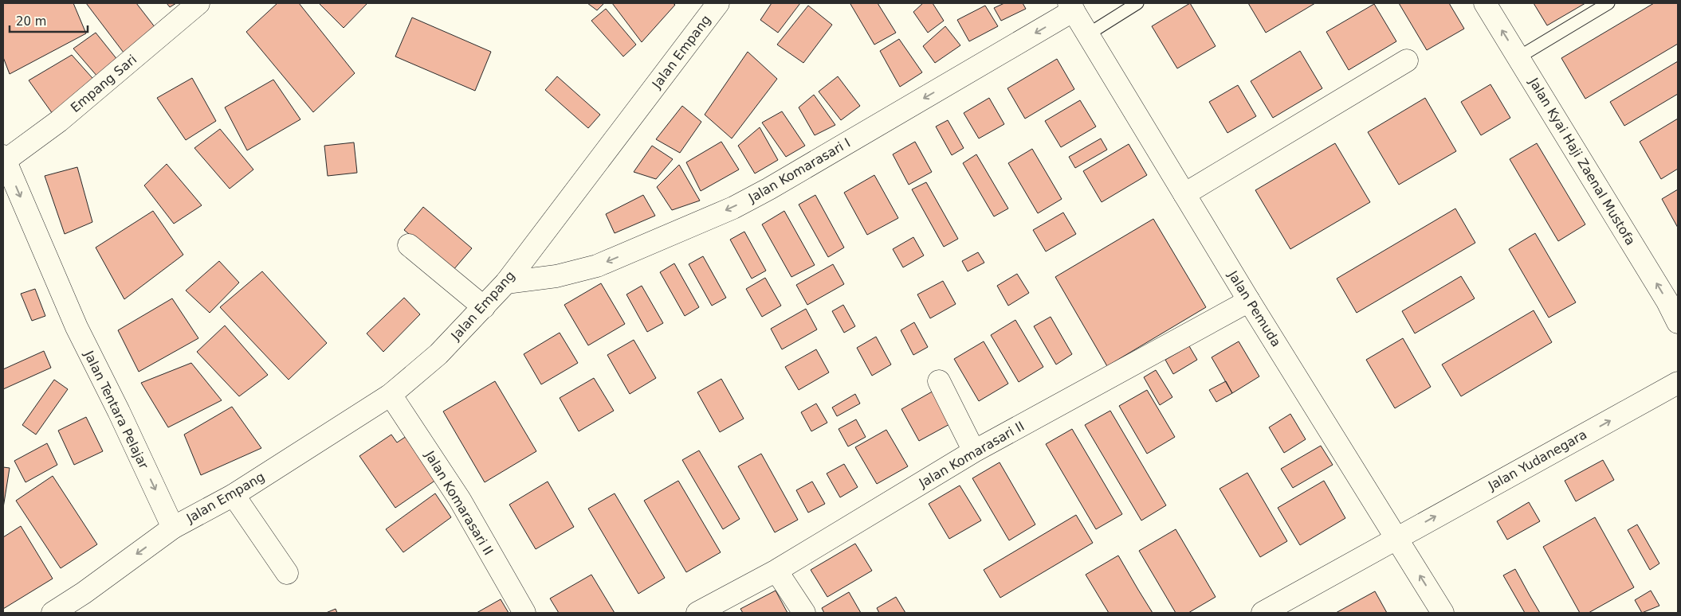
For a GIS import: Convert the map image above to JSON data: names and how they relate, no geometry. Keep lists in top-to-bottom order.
{
  "streets": {
    "street": [
      "Jalan Empang",
      "Empang Sari",
      "Jalan Kyai Haji Zaenal Mustofa",
      "Jalan Komarasari I",
      "Jalan Pemuda",
      "Jalan Tentara Pelajar",
      "Jalan Komarasari II",
      "Jalan Yudanegara"
    ]
  },
  "crossings": [
    ["Jalan Empang", "Jalan Komarasari I"],
    ["Jalan Empang", "Jalan Tentara Pelajar"],
    ["Jalan Empang", "Jalan Komarasari II"],
    ["Empang Sari", "Jalan Tentara Pelajar"],
    ["Jalan Komarasari I", "Jalan Pemuda"],
    ["Jalan Pemuda", "Jalan Komarasari II"],
    ["Jalan Pemuda", "Jalan Yudanegara"]
  ],
  "one_way": [
    "Jalan Kyai Haji Zaenal Mustofa",
    "Jalan Komarasari I",
    "Jalan Tentara Pelajar",
    "Jalan Yudanegara"
  ],
  "scale_bar": "20 m"
}
